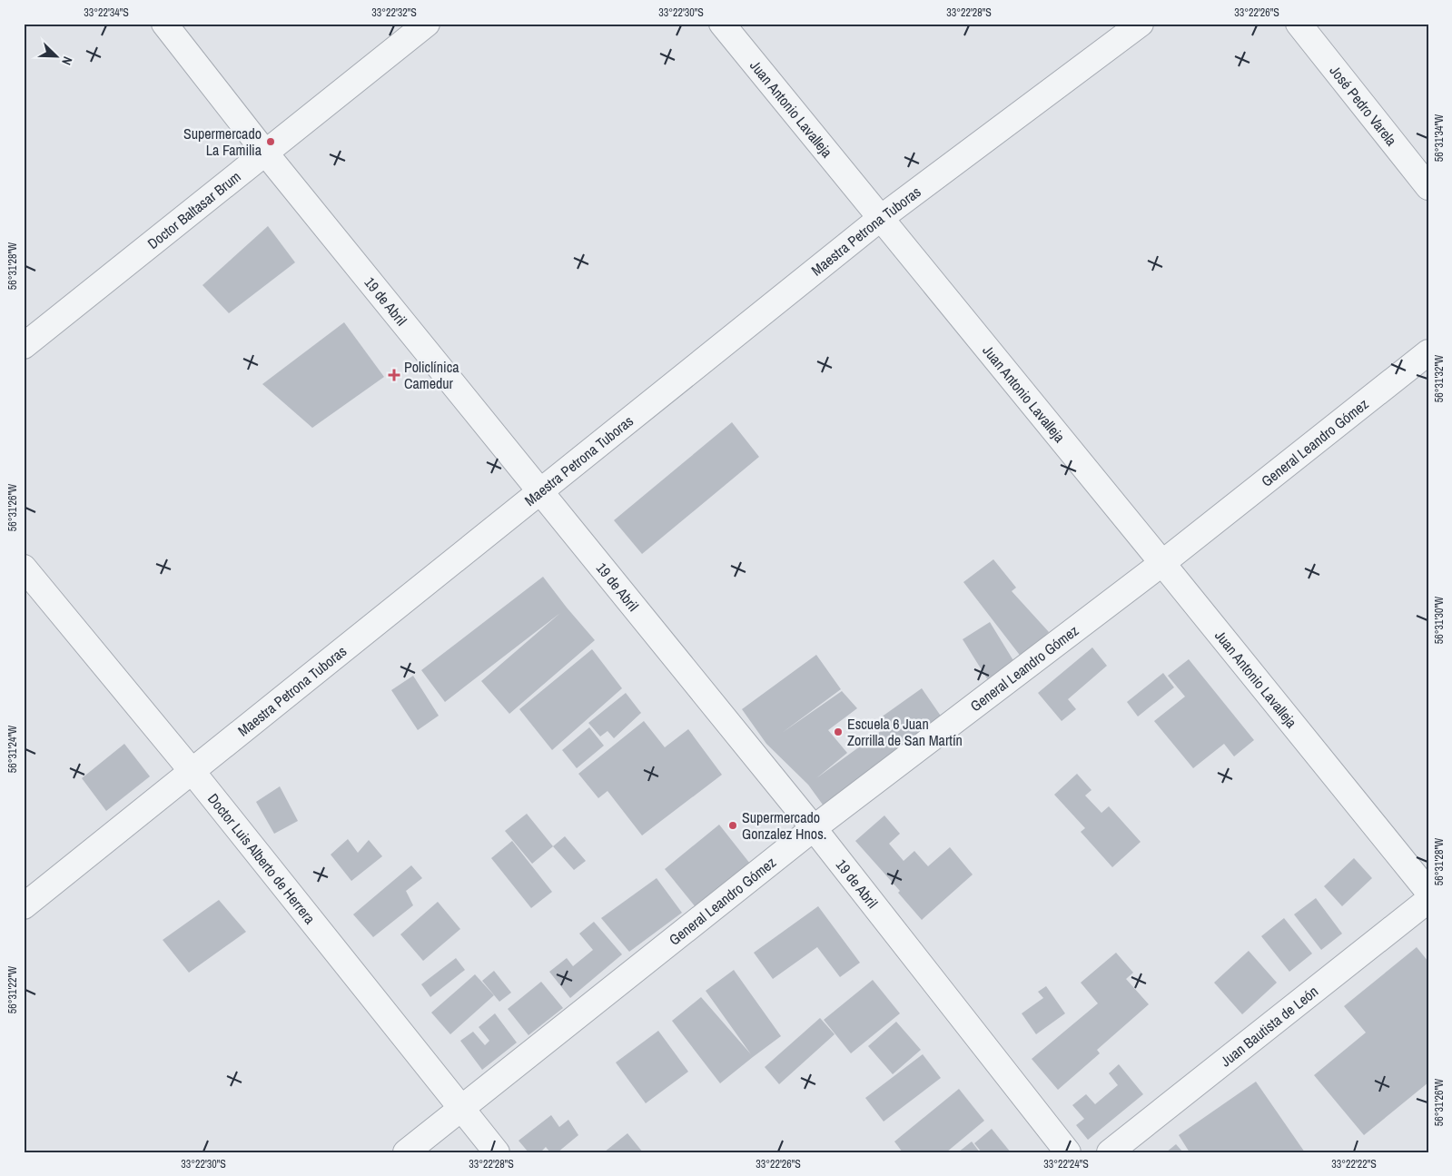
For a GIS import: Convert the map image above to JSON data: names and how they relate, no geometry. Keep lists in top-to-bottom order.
{
  "streets": {
    "street": [
      "José Pedro Varela",
      "Juan Antonio Lavalleja",
      "Doctor Baltasar Brum",
      "Maestra Petrona Tuboras",
      "19 de Abril",
      "General Leandro Gómez",
      "Doctor Luis Alberto de Herrera",
      "Juan Bautista de León"
    ]
  },
  "crossings": [
    ["Juan Antonio Lavalleja", "Maestra Petrona Tuboras"],
    ["Juan Antonio Lavalleja", "General Leandro Gómez"],
    ["Doctor Baltasar Brum", "19 de Abril"],
    ["Maestra Petrona Tuboras", "19 de Abril"],
    ["Maestra Petrona Tuboras", "Doctor Luis Alberto de Herrera"],
    ["19 de Abril", "General Leandro Gómez"],
    ["General Leandro Gómez", "Doctor Luis Alberto de Herrera"]
  ],
  "places": {
    "other": ["Supermercado La Familia", "Escuela 6 Juan Zorrilla de San Martín", "Supermercado Gonzalez Hnos."],
    "health": ["Policlínica Camedur"]
  },
  "north": "bottom right",
  "coordinates": [
    "33°22'34\"S",
    "33°22'32\"S",
    "33°22'30\"S",
    "33°22'28\"S",
    "33°22'26\"S",
    "56°31'34\"W",
    "56°31'28\"W",
    "56°31'32\"W",
    "56°31'26\"W",
    "56°31'30\"W",
    "56°31'24\"W",
    "56°31'22\"W",
    "33°22'24\"S",
    "33°22'22\"S"
  ]
}
